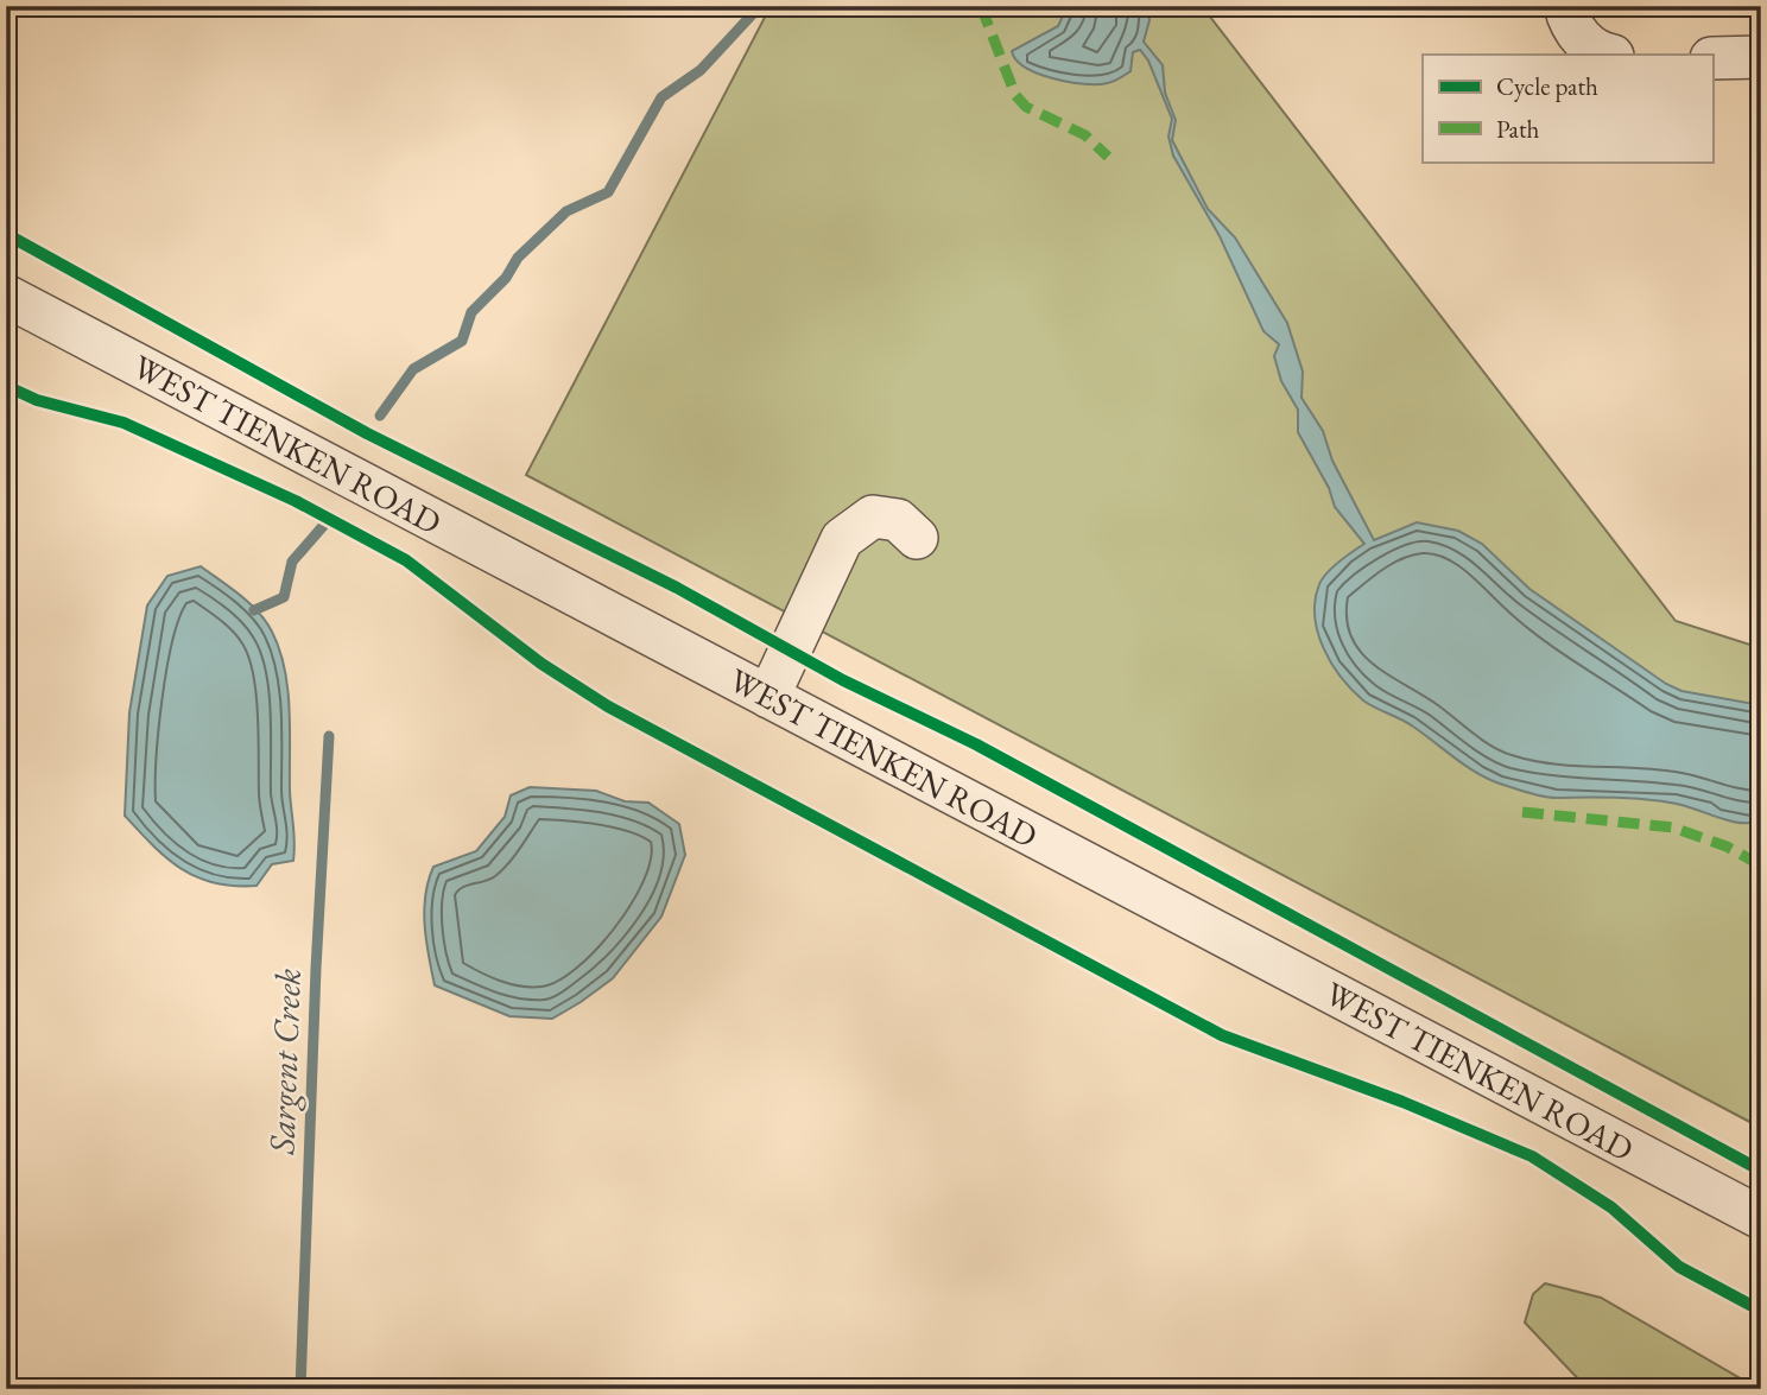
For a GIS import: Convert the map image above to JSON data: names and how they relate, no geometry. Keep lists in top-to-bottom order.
{
  "streets": {
    "street": ["WEST TIENKEN ROAD"]
  },
  "water": ["Sargent Creek"],
  "legend": ["Cycle path", "Path"]
}
